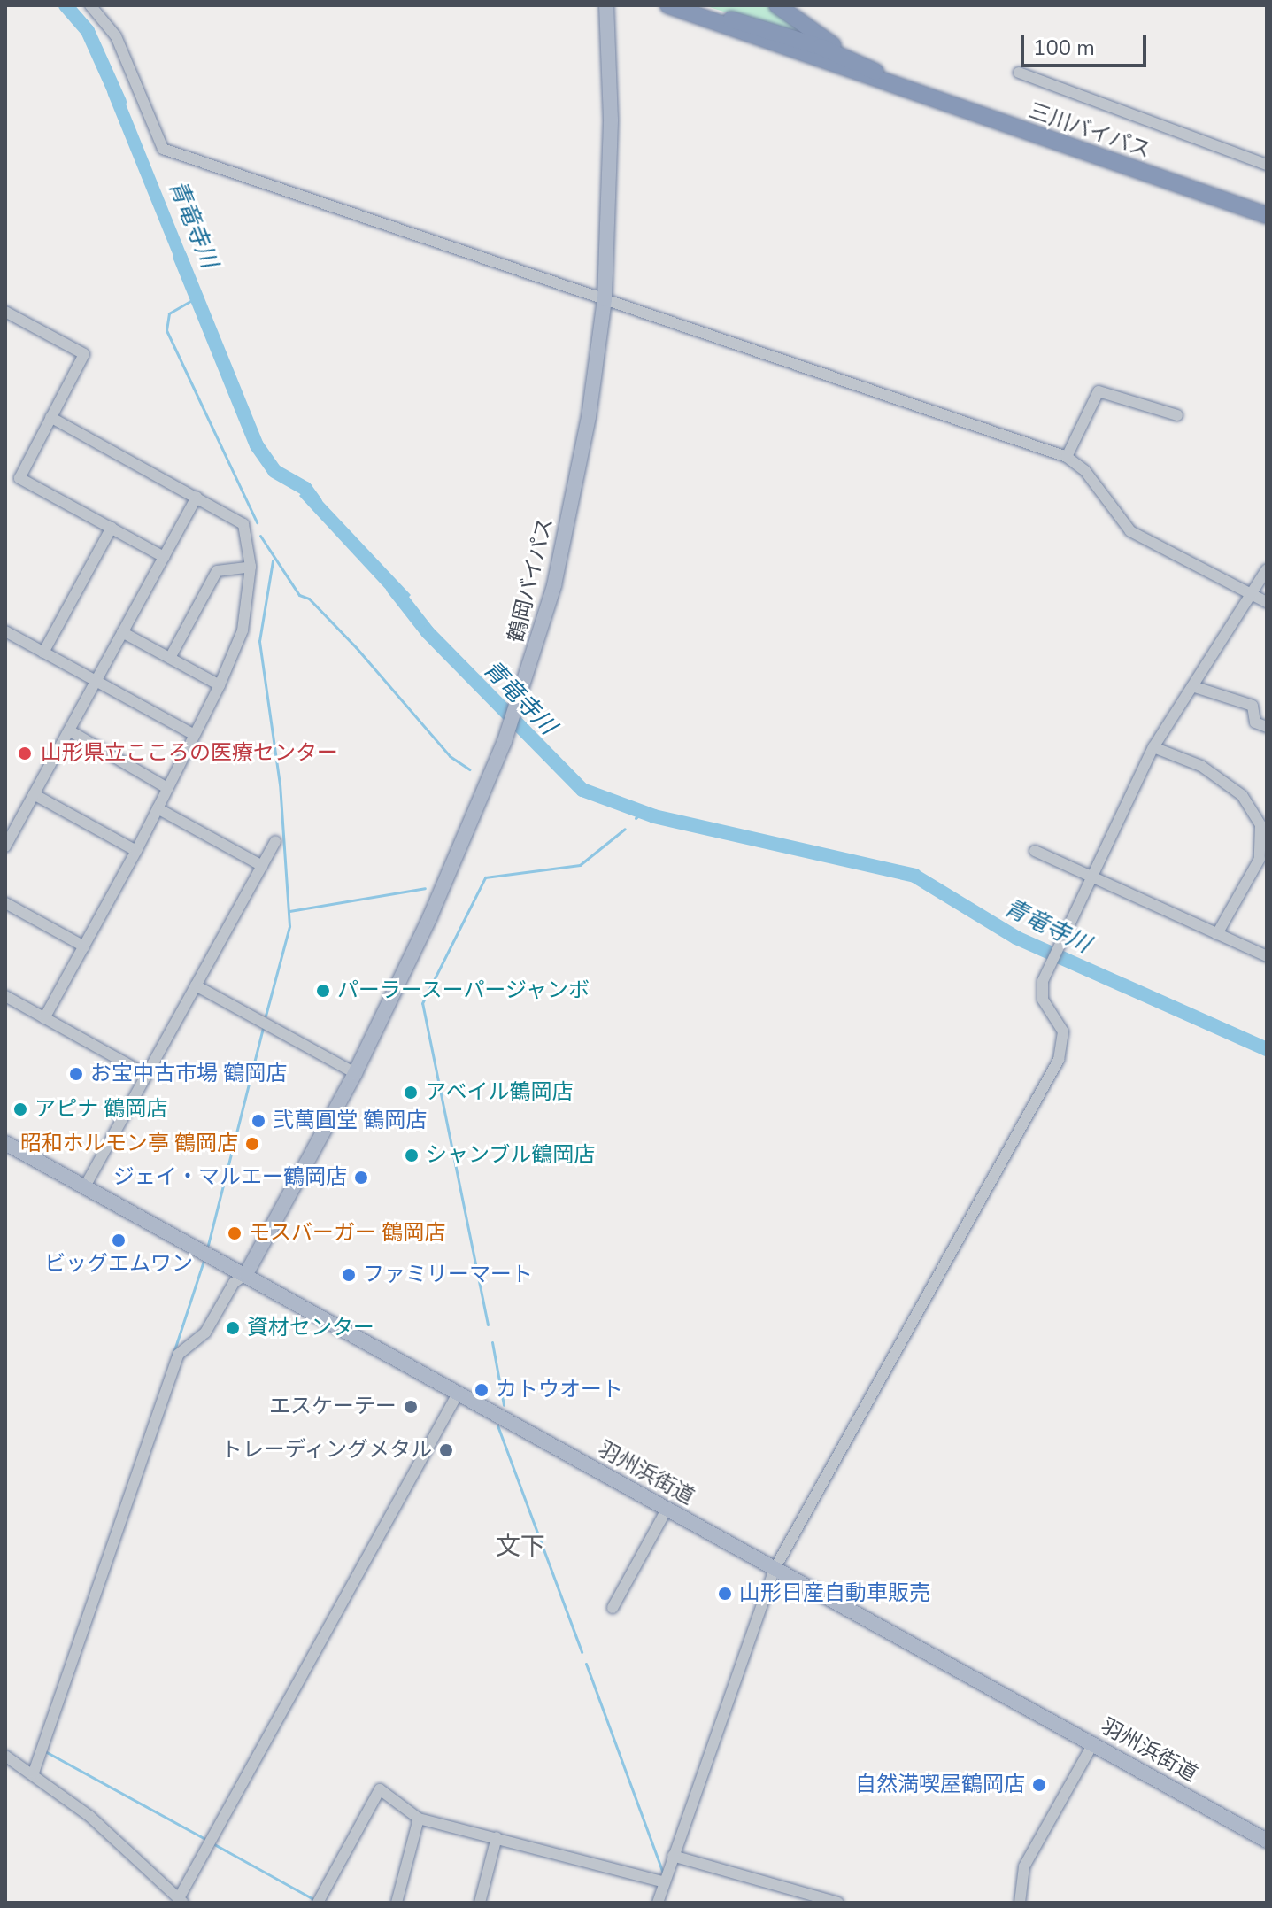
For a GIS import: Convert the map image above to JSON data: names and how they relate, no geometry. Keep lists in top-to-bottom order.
{
  "streets": {
    "highway": ["三川バイパス"],
    "main road": ["鶴岡バイパス", "羽州浜街道"]
  },
  "crossings": [
    ["鶴岡バイパス", "羽州浜街道"]
  ],
  "districts": ["文下"],
  "water": ["青竜寺川"],
  "places": [
    "山形県立こころの医療センター",
    "パーラースーパージャンボ",
    "お宝中古市場 鶴岡店",
    "アベイル鶴岡店",
    "アピナ 鶴岡店",
    "弐萬圓堂 鶴岡店",
    "昭和ホルモン亭 鶴岡店",
    "シャンブル鶴岡店",
    "ジェイ・マルエー鶴岡店",
    "モスバーガー 鶴岡店",
    "ビッグエムワン",
    "ファミリーマート",
    "資材センター",
    "カトウオート",
    "エスケーテー",
    "トレーディングメタル",
    "山形日産自動車販売",
    "自然満喫屋鶴岡店"
  ],
  "scale_bar": "100 m"
}
